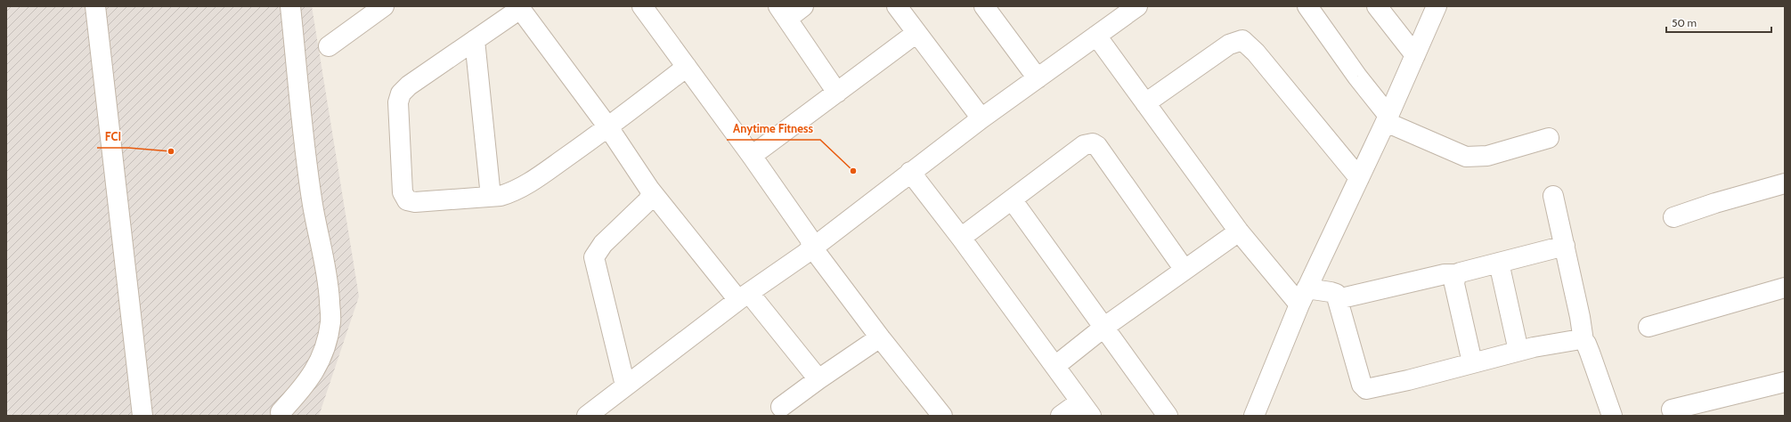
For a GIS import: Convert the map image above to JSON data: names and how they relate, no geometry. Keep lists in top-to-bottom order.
{
  "places": ["FCI", "Anytime Fitness"],
  "scale_bar": "50 m"
}
